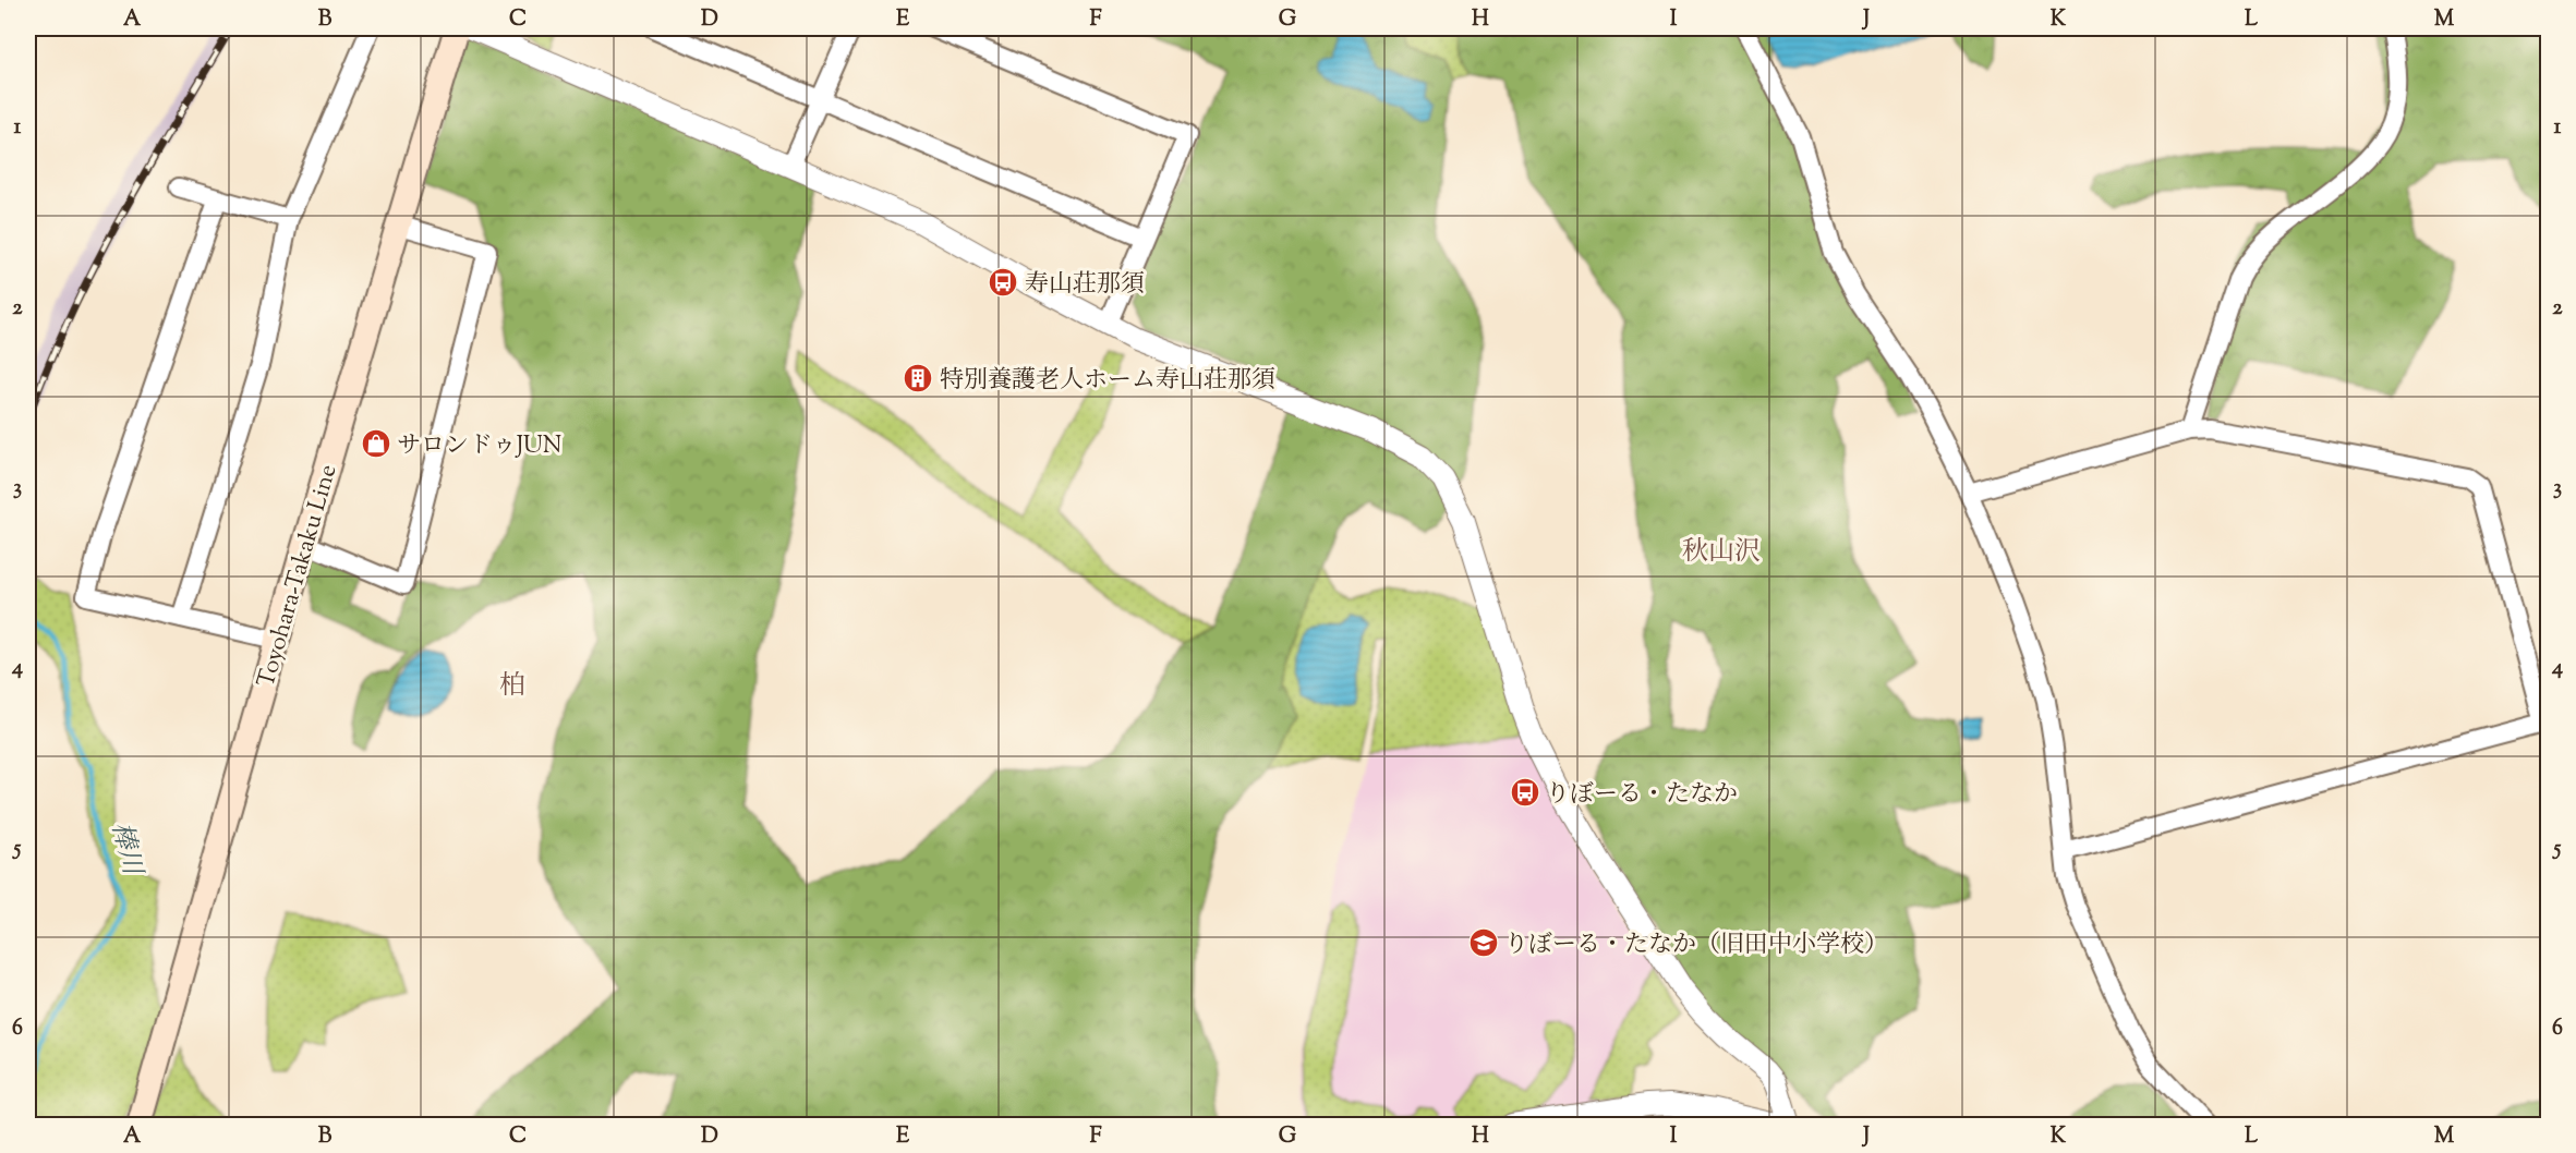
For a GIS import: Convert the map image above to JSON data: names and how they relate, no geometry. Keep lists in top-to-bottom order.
{
  "streets": {
    "main road": ["Toyohara-Takaku Line"]
  },
  "districts": ["秋山沢", "柏"],
  "water": ["棒川"],
  "places": {
    "bus stop": ["寿山荘那須", "りぼーる・たなか"],
    "building": ["特別養護老人ホーム寿山荘那須"],
    "shop": ["サロンドゥJUN"],
    "school or university": ["りぼーる・たなか（旧田中小学校）"]
  },
  "grid": {
    "columns": [
      "A",
      "B",
      "C",
      "D",
      "E",
      "F",
      "G",
      "H",
      "I",
      "J",
      "K",
      "L",
      "M"
    ],
    "rows": [
      "1",
      "2",
      "3",
      "4",
      "5",
      "6"
    ]
  }
}
